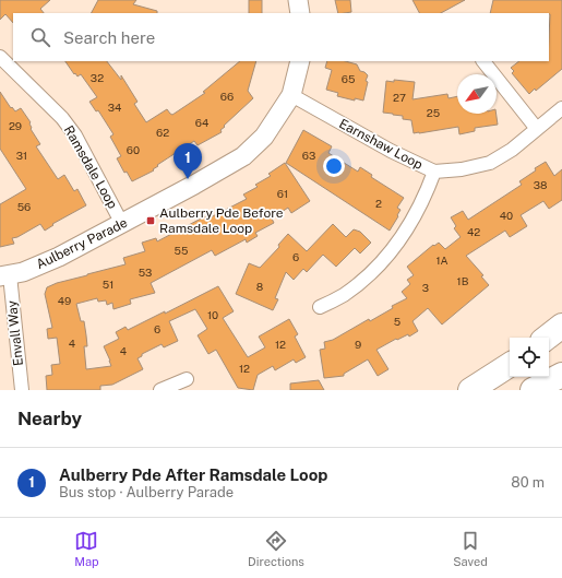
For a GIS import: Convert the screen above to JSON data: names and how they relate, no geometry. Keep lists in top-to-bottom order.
{
  "streets": {
    "main road": ["Aulberry Parade"],
    "street": ["Earnshaw Loop", "Ramsdale Loop", "Envall Way"]
  },
  "crossings": [
    ["Earnshaw Loop", "Aulberry Parade"],
    ["Ramsdale Loop", "Aulberry Parade"],
    ["Aulberry Parade", "Envall Way"]
  ],
  "places": {
    "transit": ["Aulberry Pde Before Ramsdale Loop"]
  },
  "house_numbers": [
    "32",
    "65",
    "66",
    "27",
    "34",
    "25",
    "64",
    "29",
    "62",
    "60",
    "31",
    "63",
    "38",
    "61",
    "2",
    "56",
    "40",
    "42",
    "55",
    "6",
    "1A",
    "53",
    "1B",
    "51",
    "8",
    "3",
    "49",
    "10",
    "5",
    "6",
    "4",
    "12",
    "9",
    "4",
    "12"
  ],
  "north": "bottom left",
  "page": {
    "search": "Search here",
    "pins": "1",
    "heading": "Nearby",
    "list": [
      {
        "mark": "1",
        "name": "Aulberry Pde After Ramsdale Loop",
        "note": "Bus stop · Aulberry Parade",
        "value": "80 m"
      }
    ],
    "nav": ["Map", "Directions", "Saved"]
  }
}
